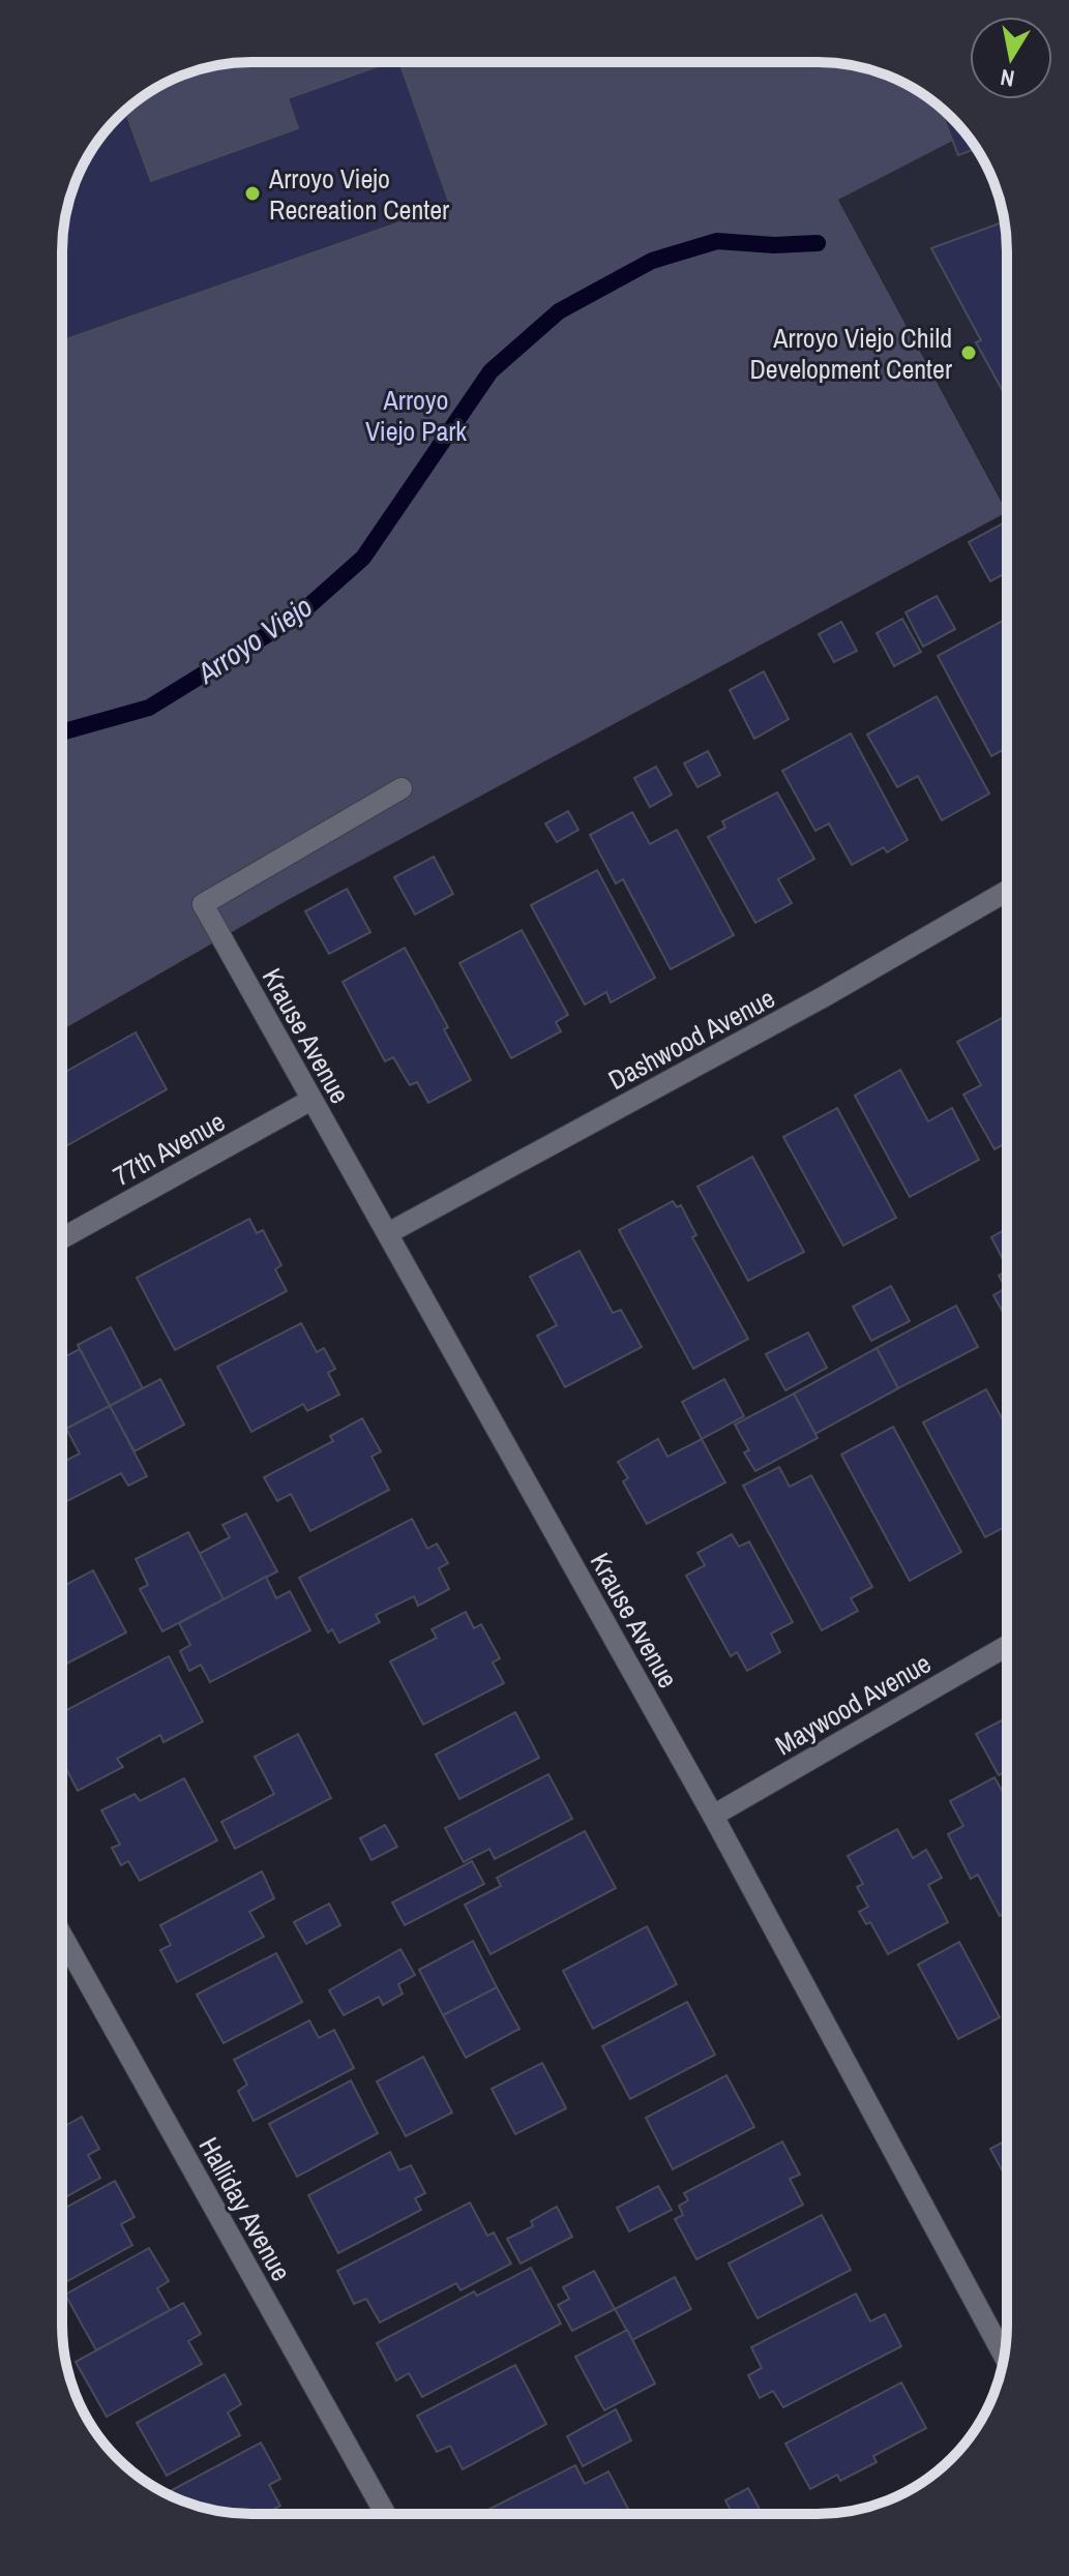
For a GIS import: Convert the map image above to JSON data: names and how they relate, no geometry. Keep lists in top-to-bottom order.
{
  "streets": {
    "street": [
      "Krause Avenue",
      "Dashwood Avenue",
      "77th Avenue",
      "Maywood Avenue",
      "Halliday Avenue"
    ]
  },
  "crossings": [
    ["Krause Avenue", "Dashwood Avenue"],
    ["Krause Avenue", "77th Avenue"],
    ["Krause Avenue", "Maywood Avenue"]
  ],
  "water": ["Arroyo Viejo"],
  "parks": ["Arroyo Viejo Park"],
  "places": ["Arroyo Viejo Recreation Center", "Arroyo Viejo Child Development Center"],
  "north": "bottom"
}
